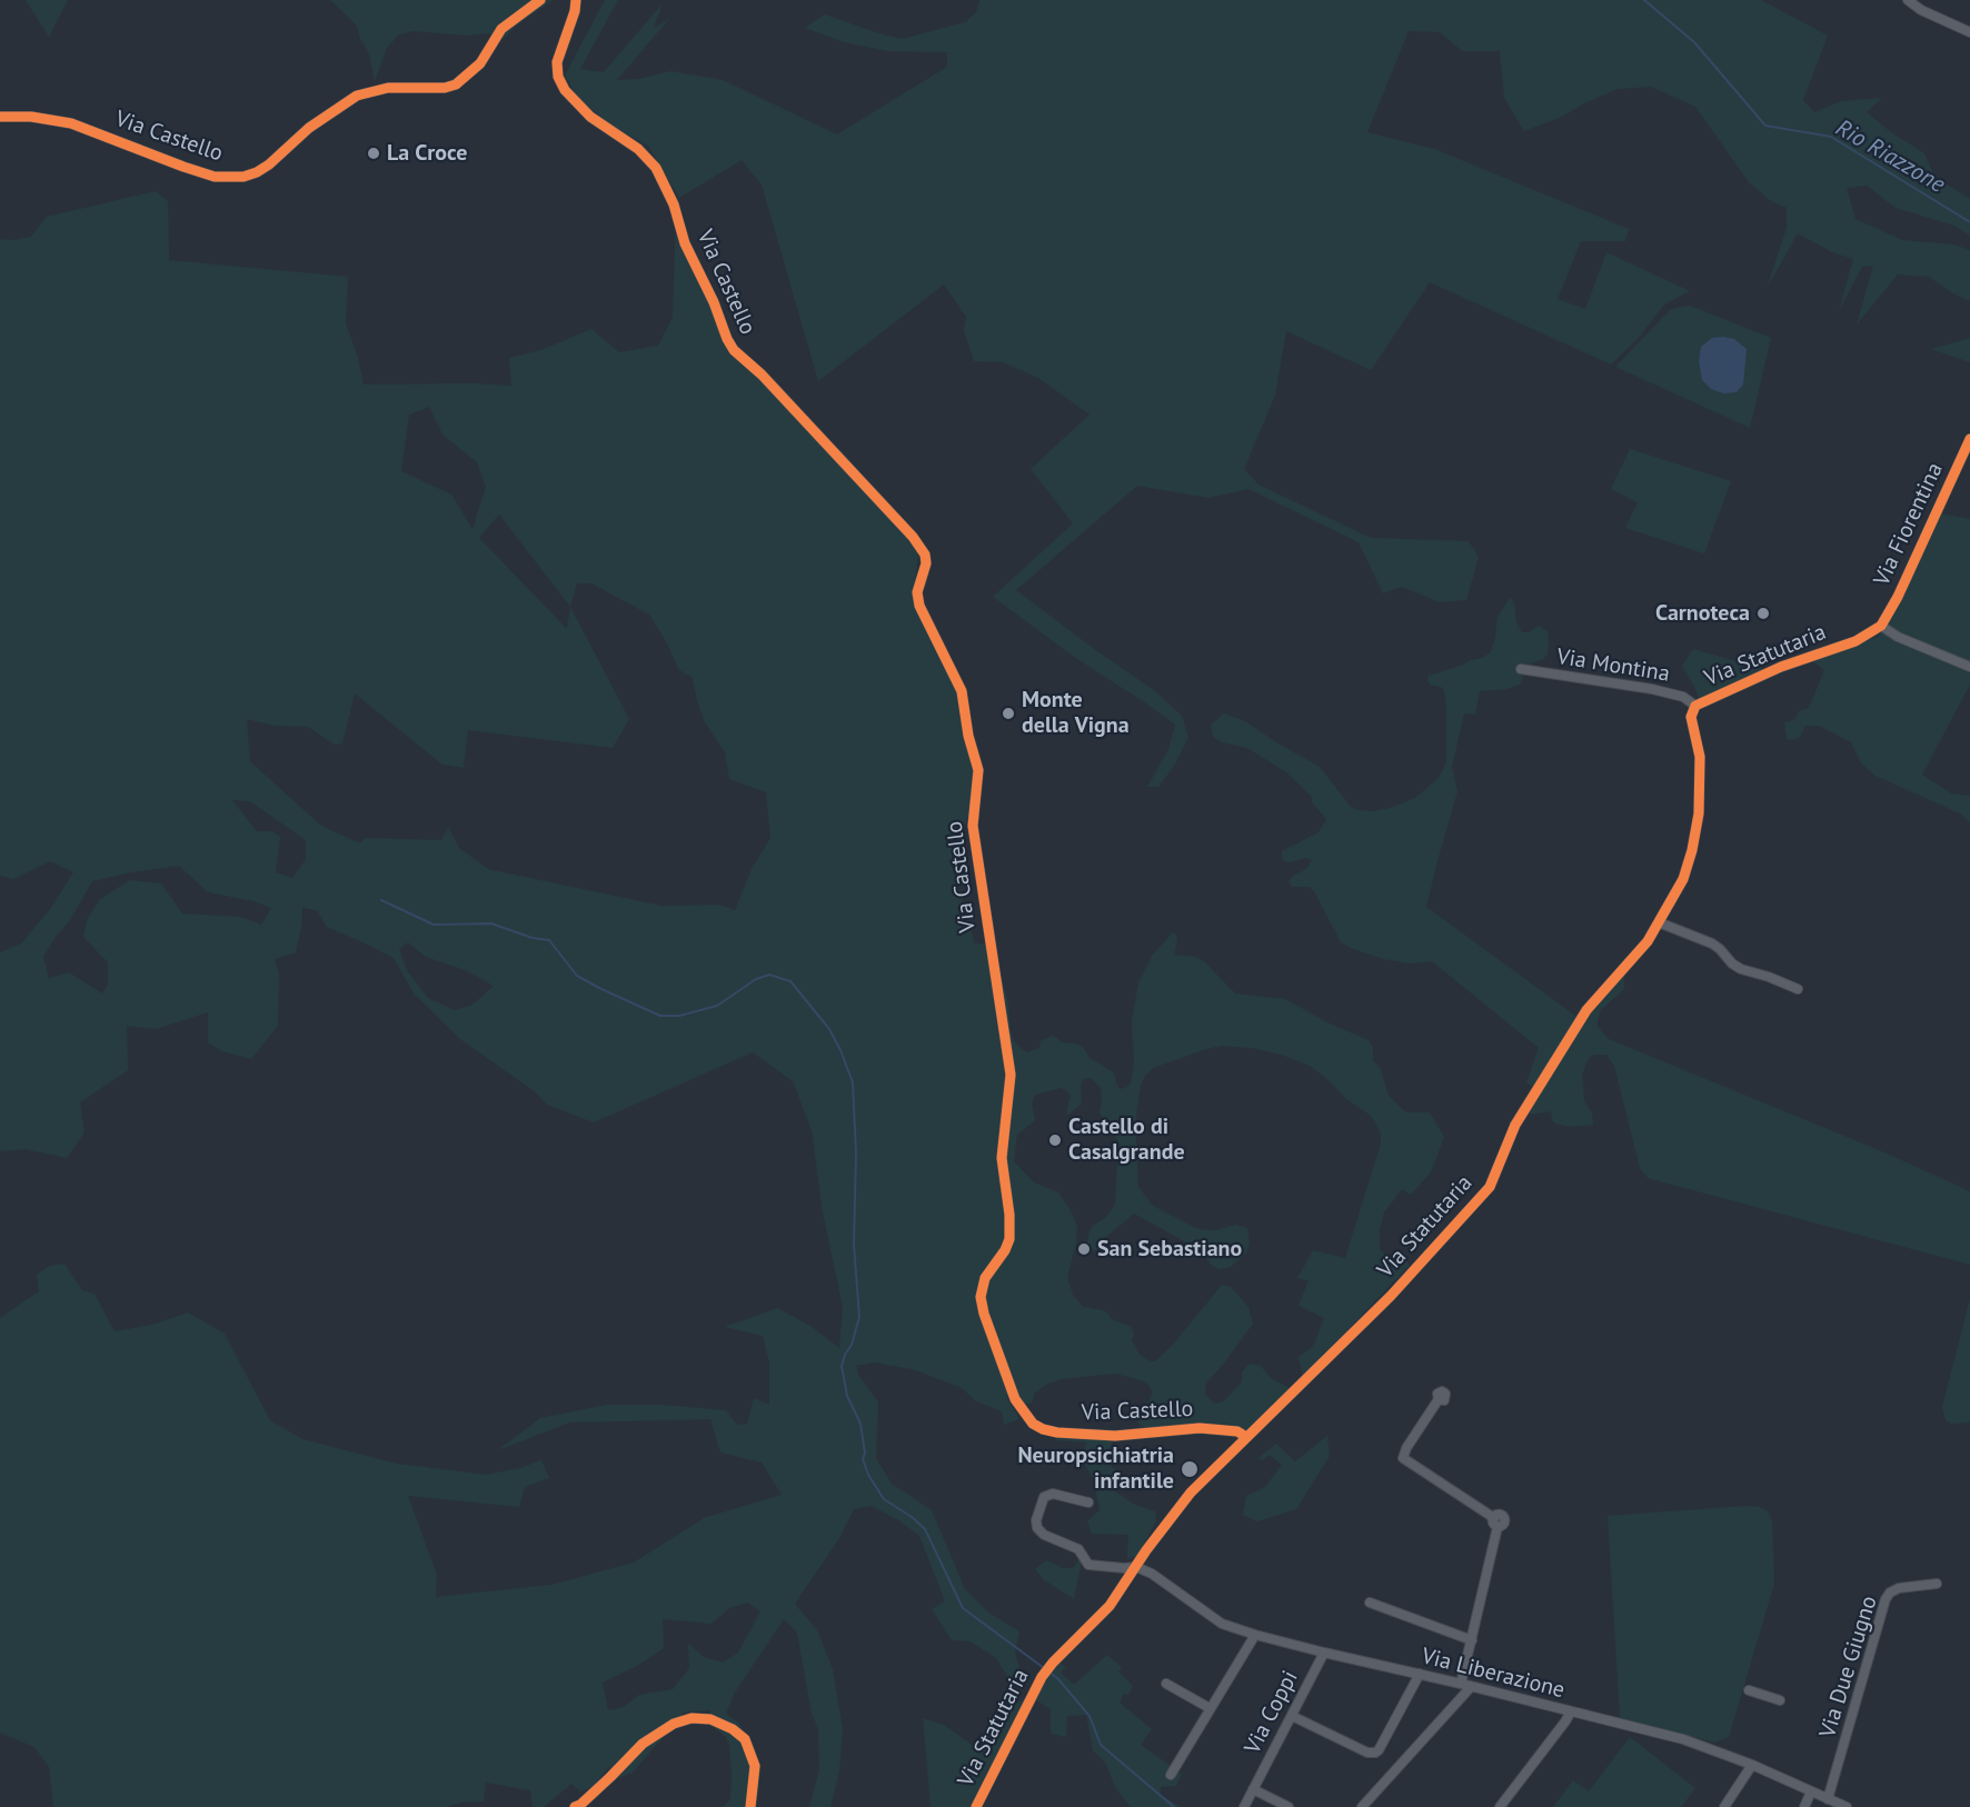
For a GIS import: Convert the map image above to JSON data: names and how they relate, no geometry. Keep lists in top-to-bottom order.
{
  "streets": {
    "street": [
      "Via Castello",
      "Via Fiorentina",
      "Via Statutaria",
      "Via Montina",
      "Via Due Giugno",
      "Via Liberazione",
      "Via Coppi"
    ]
  },
  "crossings": [
    ["Via Castello", "Via Statutaria"],
    ["Via Fiorentina", "Via Statutaria"],
    ["Via Statutaria", "Via Montina"],
    ["Via Statutaria", "Via Liberazione"],
    ["Via Due Giugno", "Via Liberazione"],
    ["Via Liberazione", "Via Coppi"]
  ],
  "water": ["Rio Riazzone"],
  "places": [
    "La Croce",
    "Carnoteca",
    "Monte della Vigna",
    "Castello di Casalgrande",
    "San Sebastiano",
    "Neuropsichiatria infantile"
  ]
}
